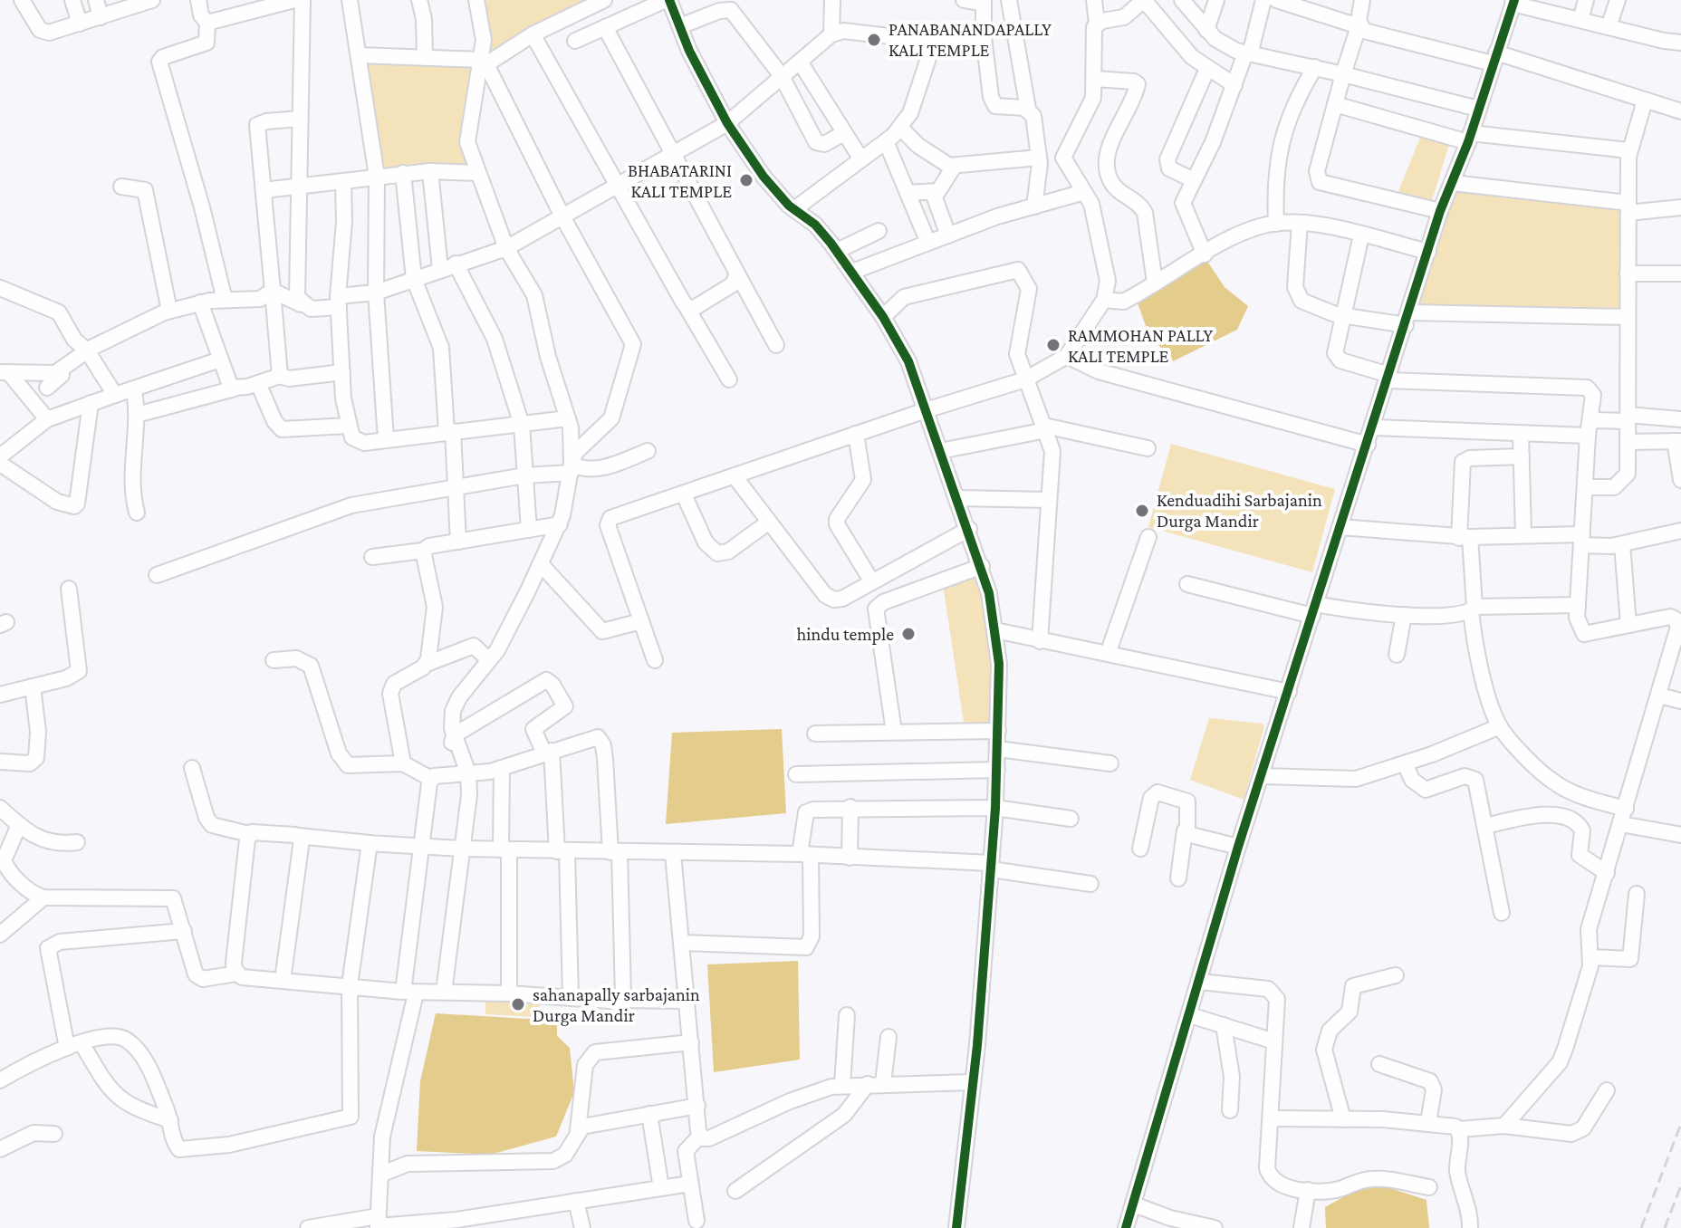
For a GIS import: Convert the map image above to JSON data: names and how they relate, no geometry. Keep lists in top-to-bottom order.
{
  "places": [
    "PANABANANDAPALLY KALI TEMPLE",
    "BHABATARINI KALI TEMPLE",
    "RAMMOHAN PALLY KALI TEMPLE",
    "Kenduadihi Sarbajanin Durga Mandir",
    "hindu temple",
    "sahanapally sarbajanin Durga Mandir"
  ]
}
